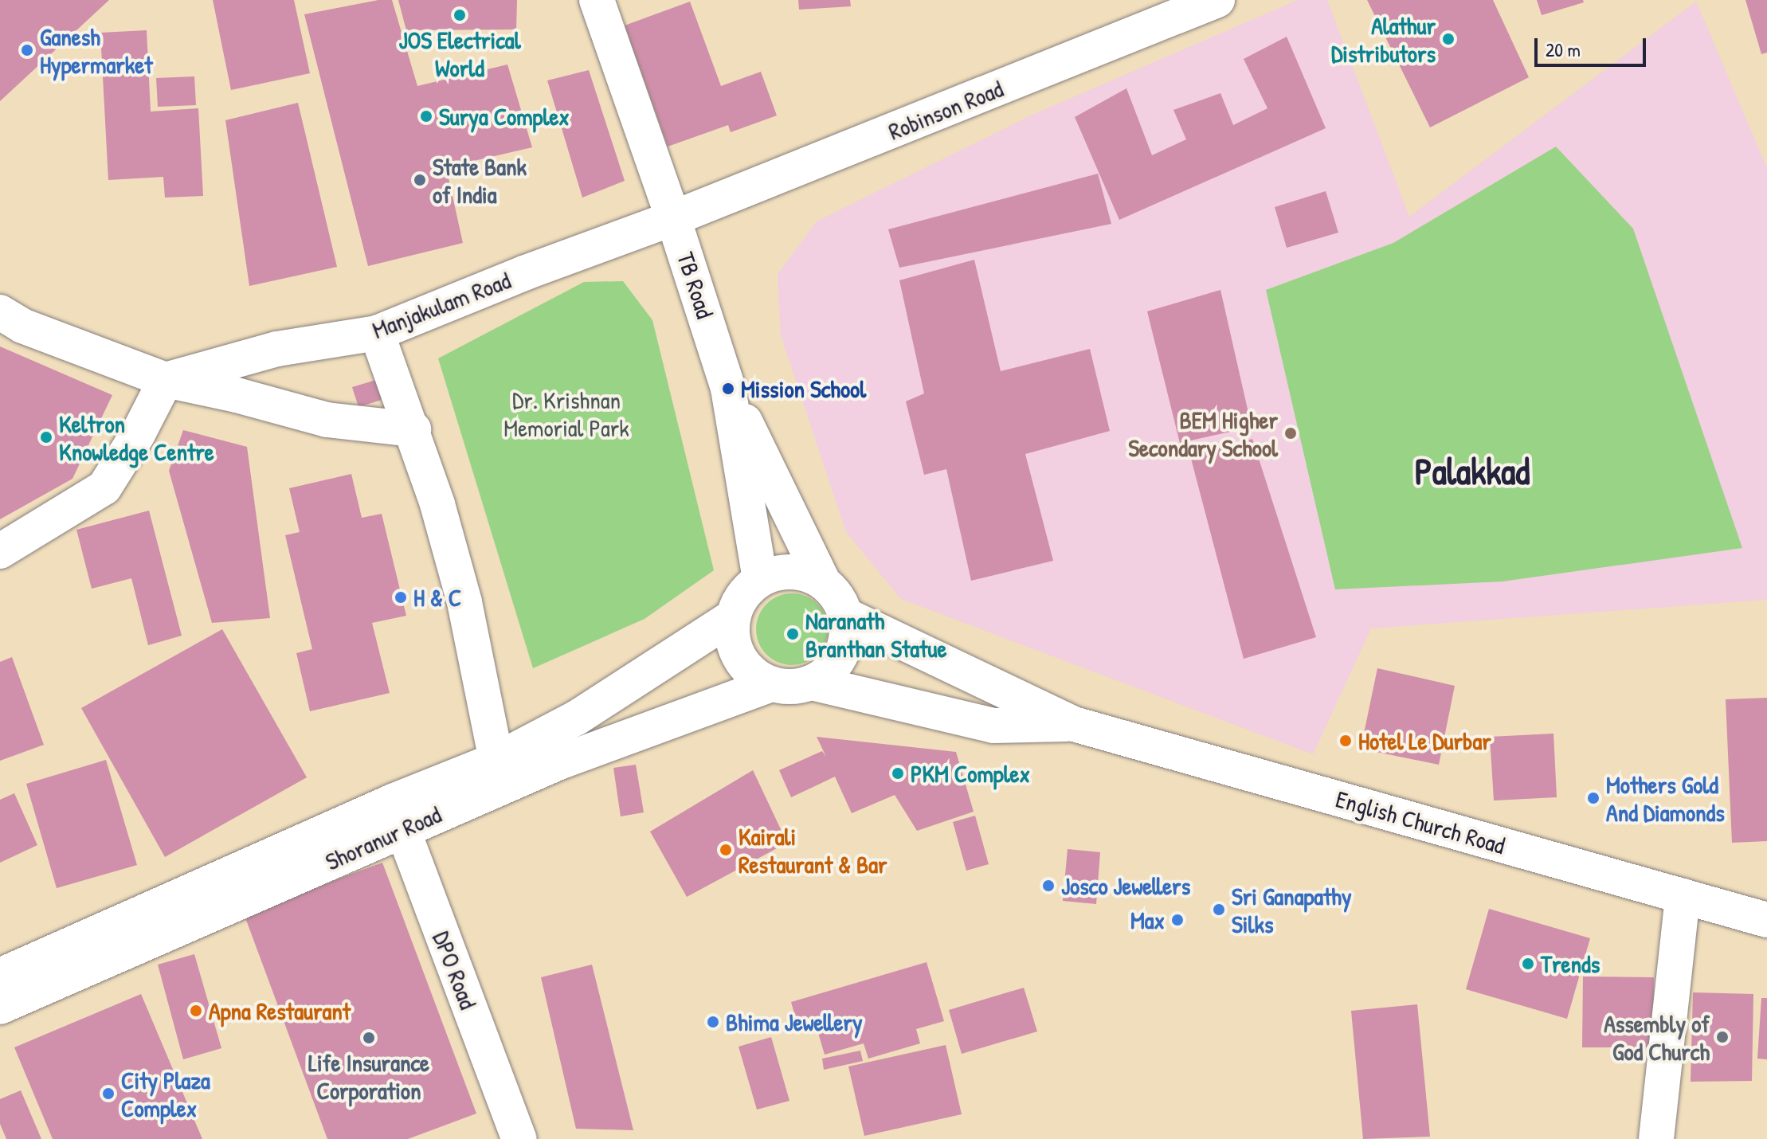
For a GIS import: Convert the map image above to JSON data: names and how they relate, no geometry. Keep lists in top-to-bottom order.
{
  "streets": {
    "main road": [
      "Robinson Road",
      "TB Road",
      "Manjakulam Road",
      "English Church Road",
      "Shoranur Road",
      "DPO Road"
    ]
  },
  "crossings": [
    ["Robinson Road", "TB Road"],
    ["Robinson Road", "Manjakulam Road"],
    ["TB Road", "Manjakulam Road"],
    ["TB Road", "English Church Road"],
    ["TB Road", "Shoranur Road"],
    ["English Church Road", "Shoranur Road"],
    ["Shoranur Road", "DPO Road"]
  ],
  "districts": ["Palakkad"],
  "parks": ["Dr. Krishnan Memorial Park"],
  "places": [
    "JOS Electrical World",
    "Alathur Distributors",
    "Ganesh Hypermarket",
    "Surya Complex",
    "State Bank of India",
    "Mission School",
    "BEM Higher Secondary School",
    "Keltron Knowledge Centre",
    "H & C",
    "Naranath Branthan Statue",
    "Hotel Le Durbar",
    "PKM Complex",
    "Mothers Gold And Diamonds",
    "Kairali Restaurant & Bar",
    "Josco Jewellers",
    "Sri Ganapathy Silks",
    "Max",
    "Trends",
    "Apna Restaurant",
    "Bhima Jewellery",
    "Assembly of God Church",
    "Life Insurance Corporation",
    "City Plaza Complex"
  ],
  "scale_bar": "20 m"
}
